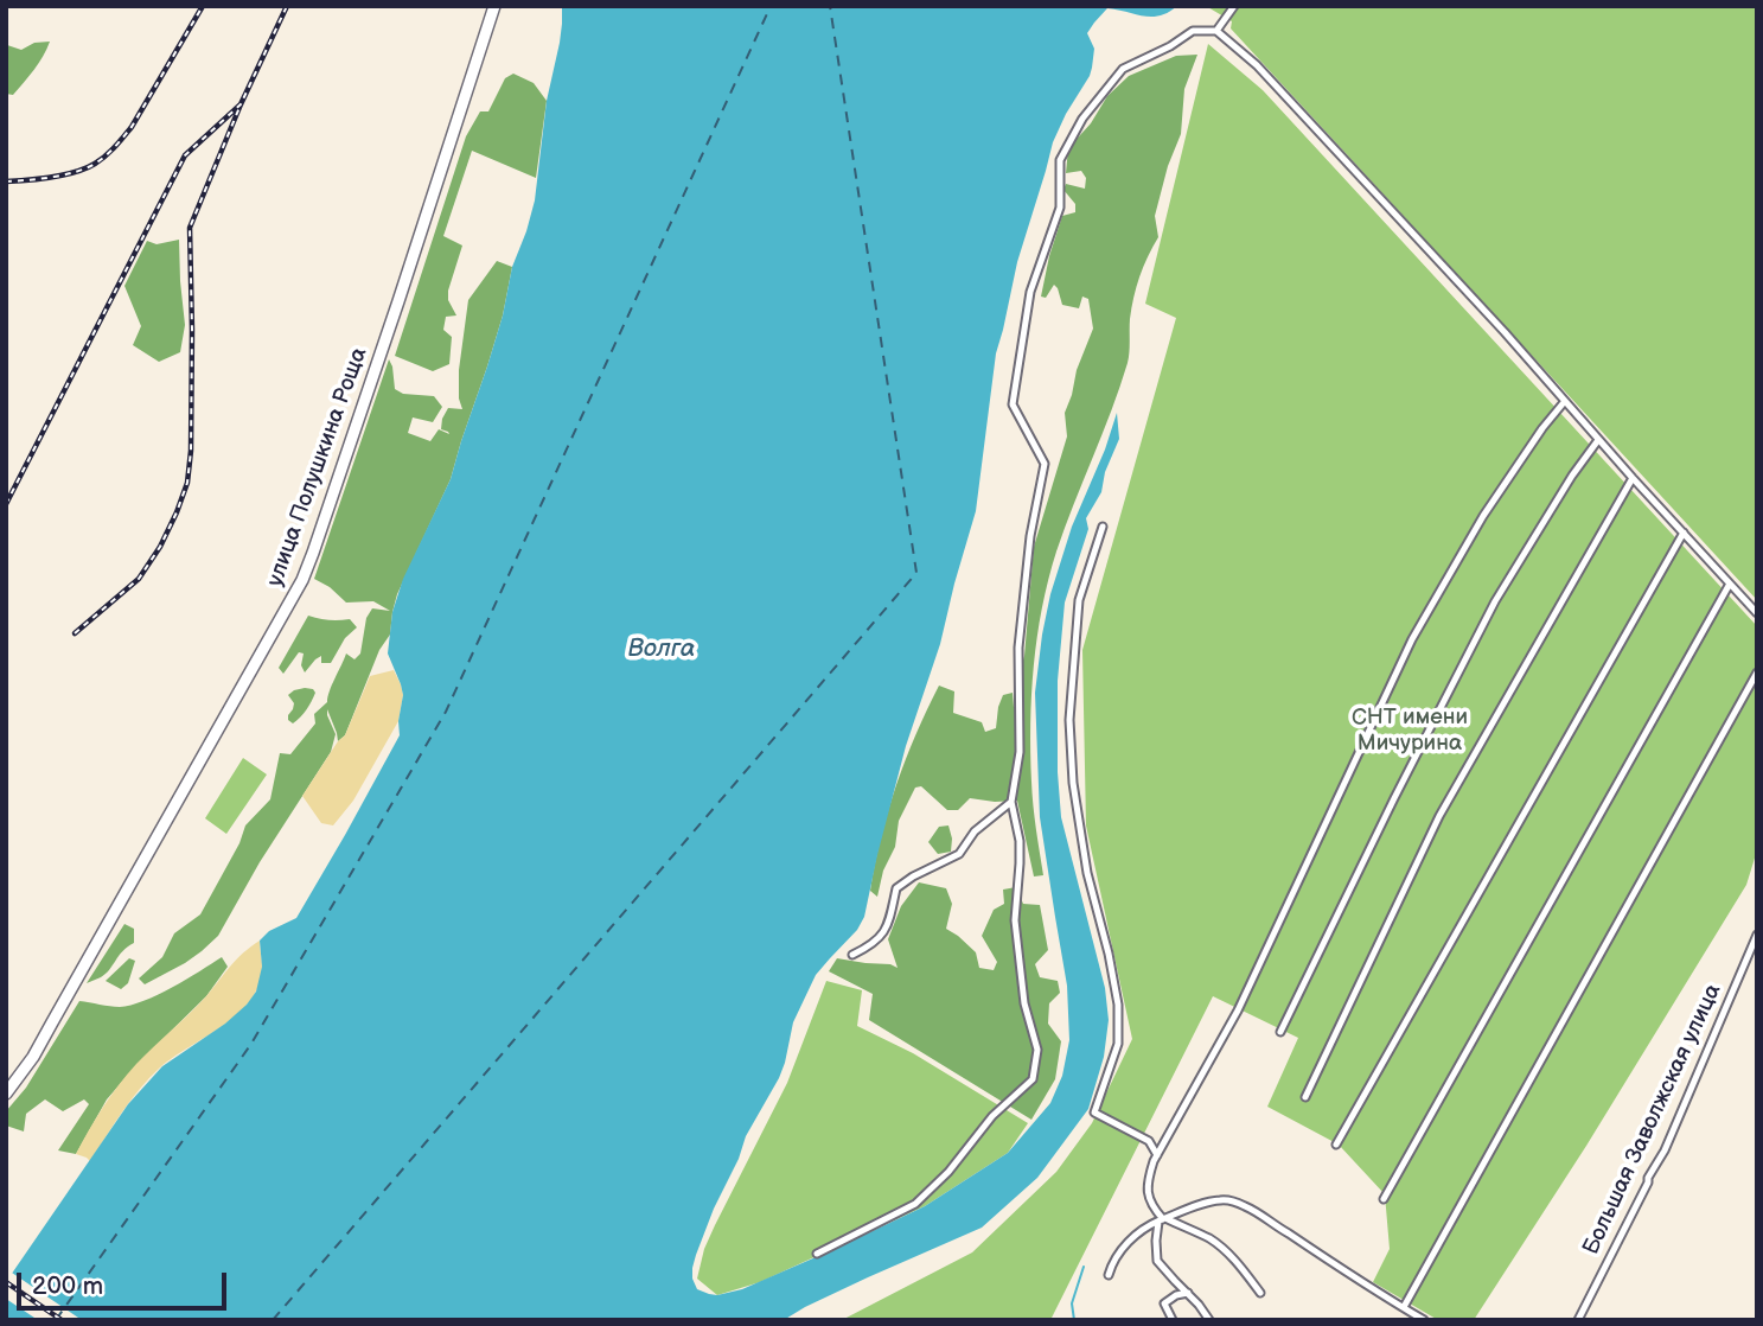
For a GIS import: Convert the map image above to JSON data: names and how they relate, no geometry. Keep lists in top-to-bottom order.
{
  "streets": {
    "main road": ["улица Полушкина Роща"],
    "street": ["Большая Заволжская улица"]
  },
  "water": ["Волга"],
  "parks": ["СНТ имени Мичурина"],
  "scale_bar": "200 m"
}
